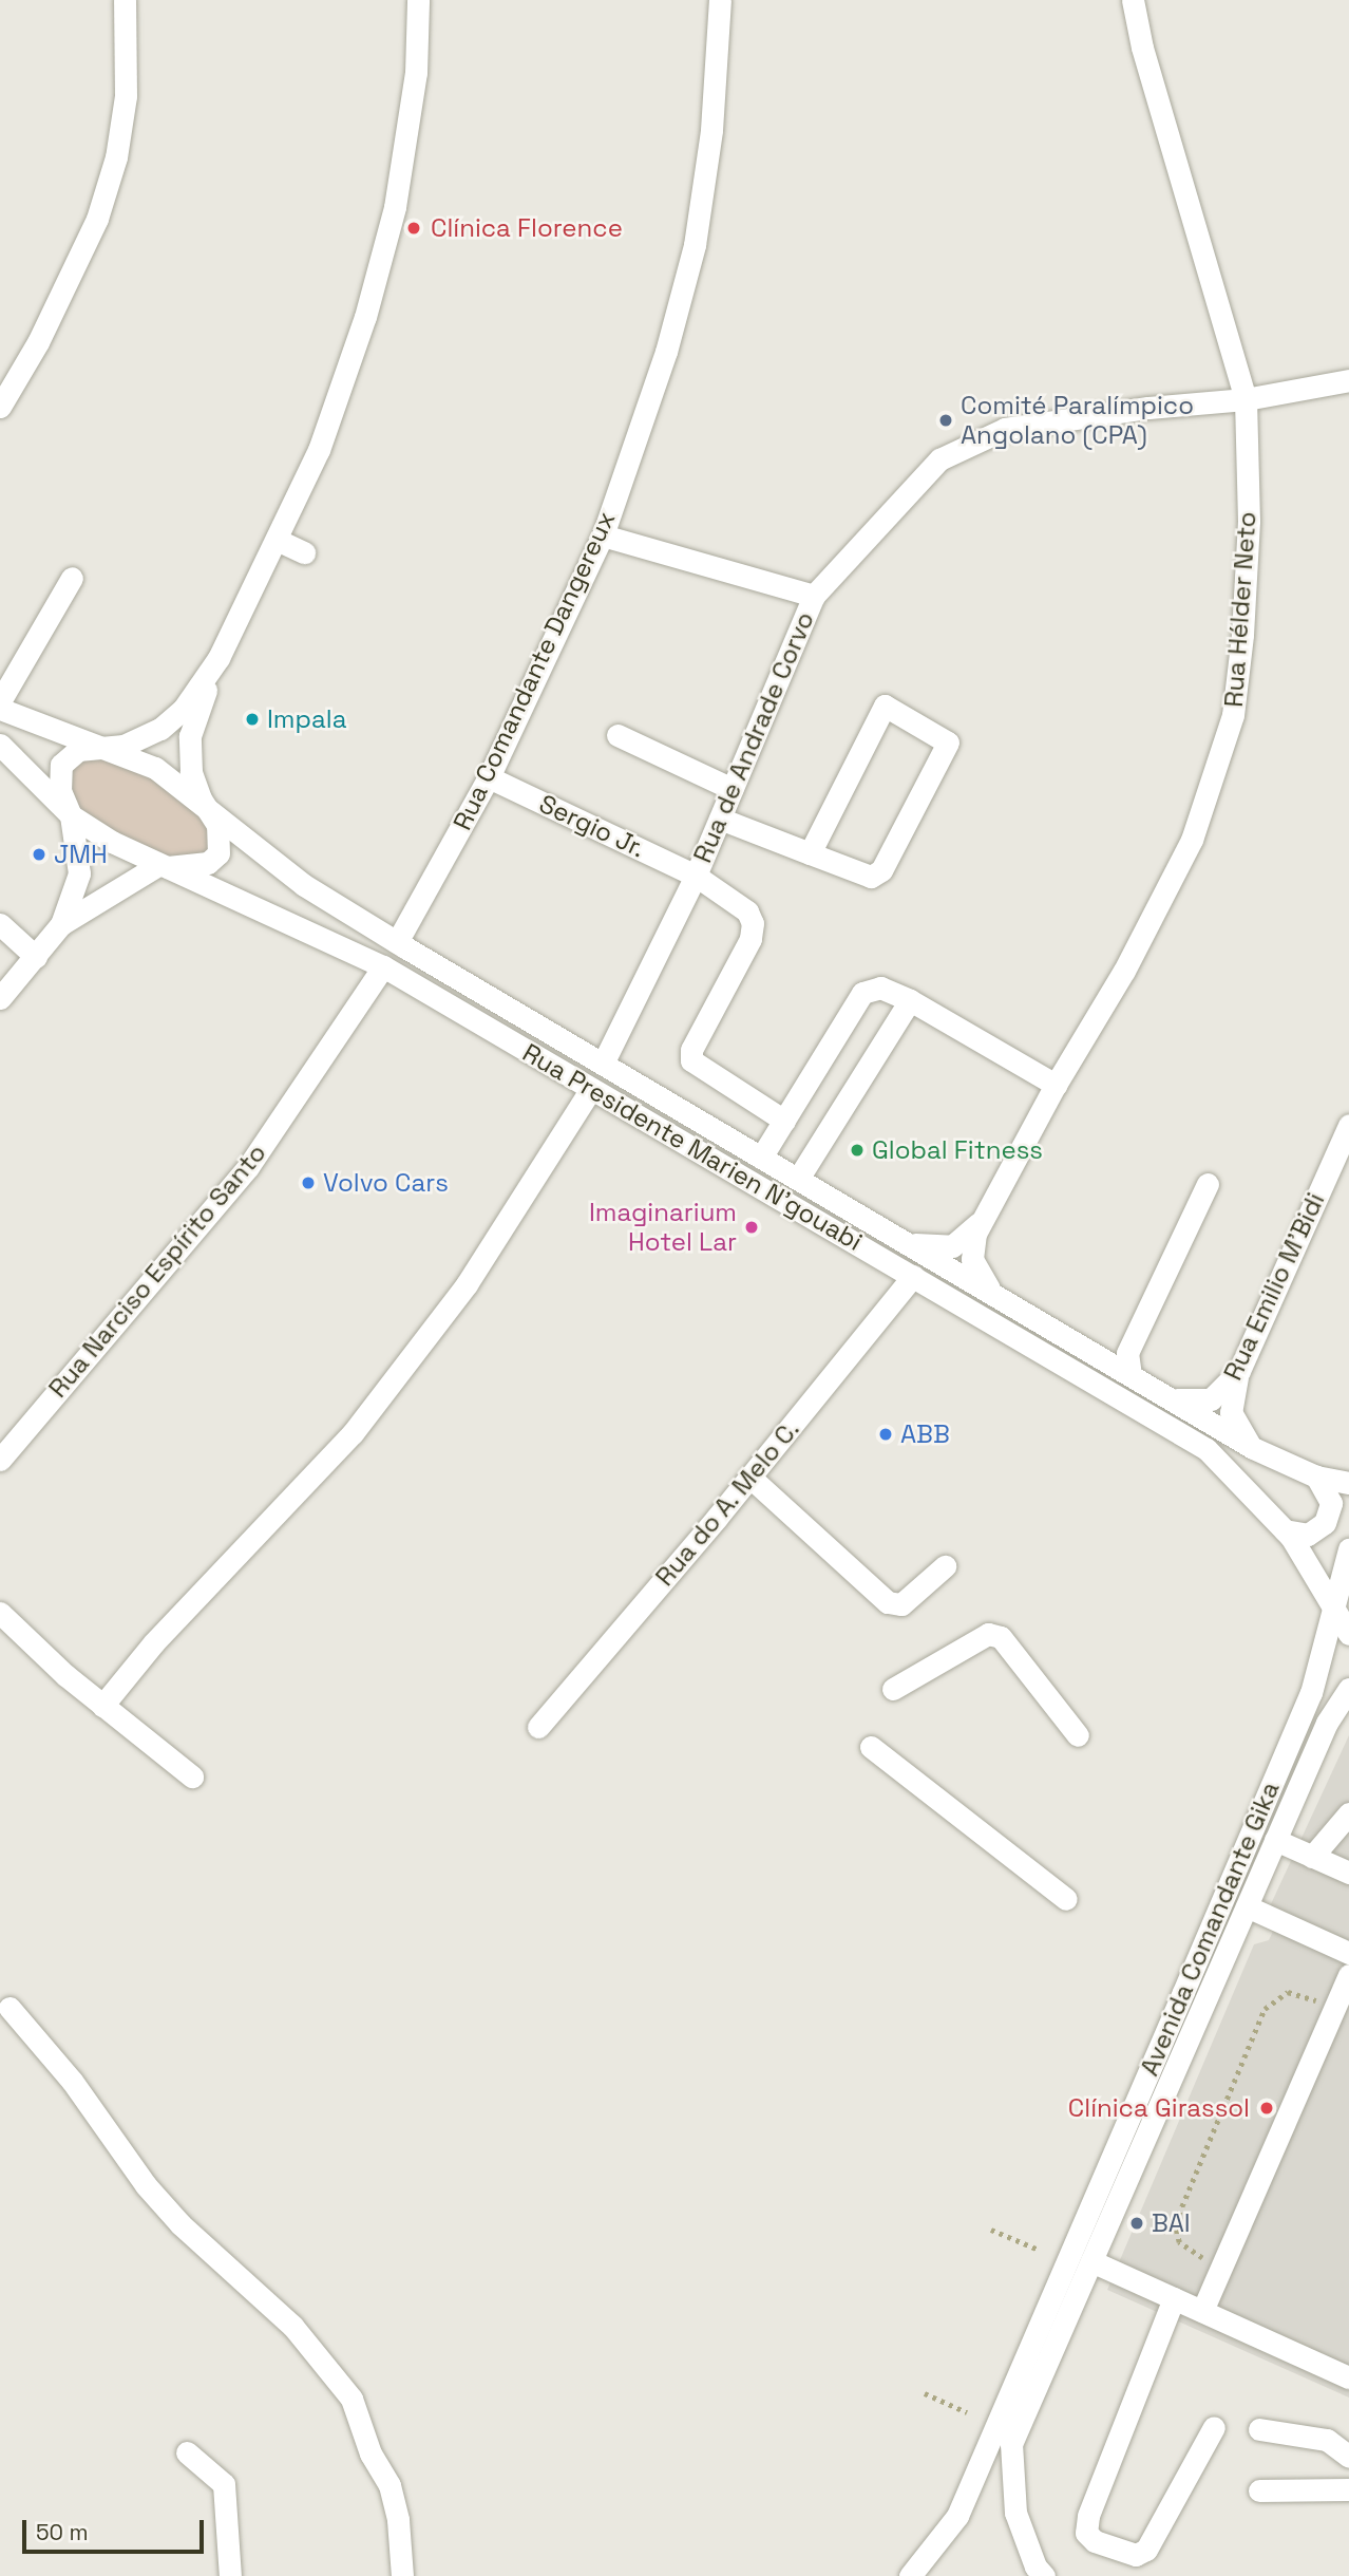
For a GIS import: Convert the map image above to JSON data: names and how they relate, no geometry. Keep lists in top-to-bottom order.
{
  "streets": {
    "street": [
      "Rua Hélder Neto",
      "Rua Comandante Dangereux",
      "Rua de Andrade Corvo",
      "Sergio Jr.",
      "Rua Presidente Marien N'gouabi",
      "Rua Narciso Espírito Santo",
      "Rua Emilio M'Bidi",
      "Rua do A. Melo C.",
      "Avenida Comandante Gika"
    ]
  },
  "crossings": [
    ["Rua Hélder Neto", "Rua de Andrade Corvo"],
    ["Rua Hélder Neto", "Rua Presidente Marien N'gouabi"],
    ["Rua Comandante Dangereux", "Sergio Jr."],
    ["Rua Comandante Dangereux", "Rua Presidente Marien N'gouabi"],
    ["Rua de Andrade Corvo", "Sergio Jr."],
    ["Rua de Andrade Corvo", "Rua Presidente Marien N'gouabi"],
    ["Rua Presidente Marien N'gouabi", "Rua Narciso Espírito Santo"],
    ["Rua Presidente Marien N'gouabi", "Rua do A. Melo C."],
    ["Rua Presidente Marien N'gouabi", "Avenida Comandante Gika"]
  ],
  "places": [
    "Clínica Florence",
    "Comité Paralímpico Angolano (CPA)",
    "Impala",
    "JMH",
    "Global Fitness",
    "Volvo Cars",
    "Imaginarium Hotel Lar",
    "ABB",
    "Clínica Girassol",
    "BAI"
  ],
  "scale_bar": "50 m"
}
